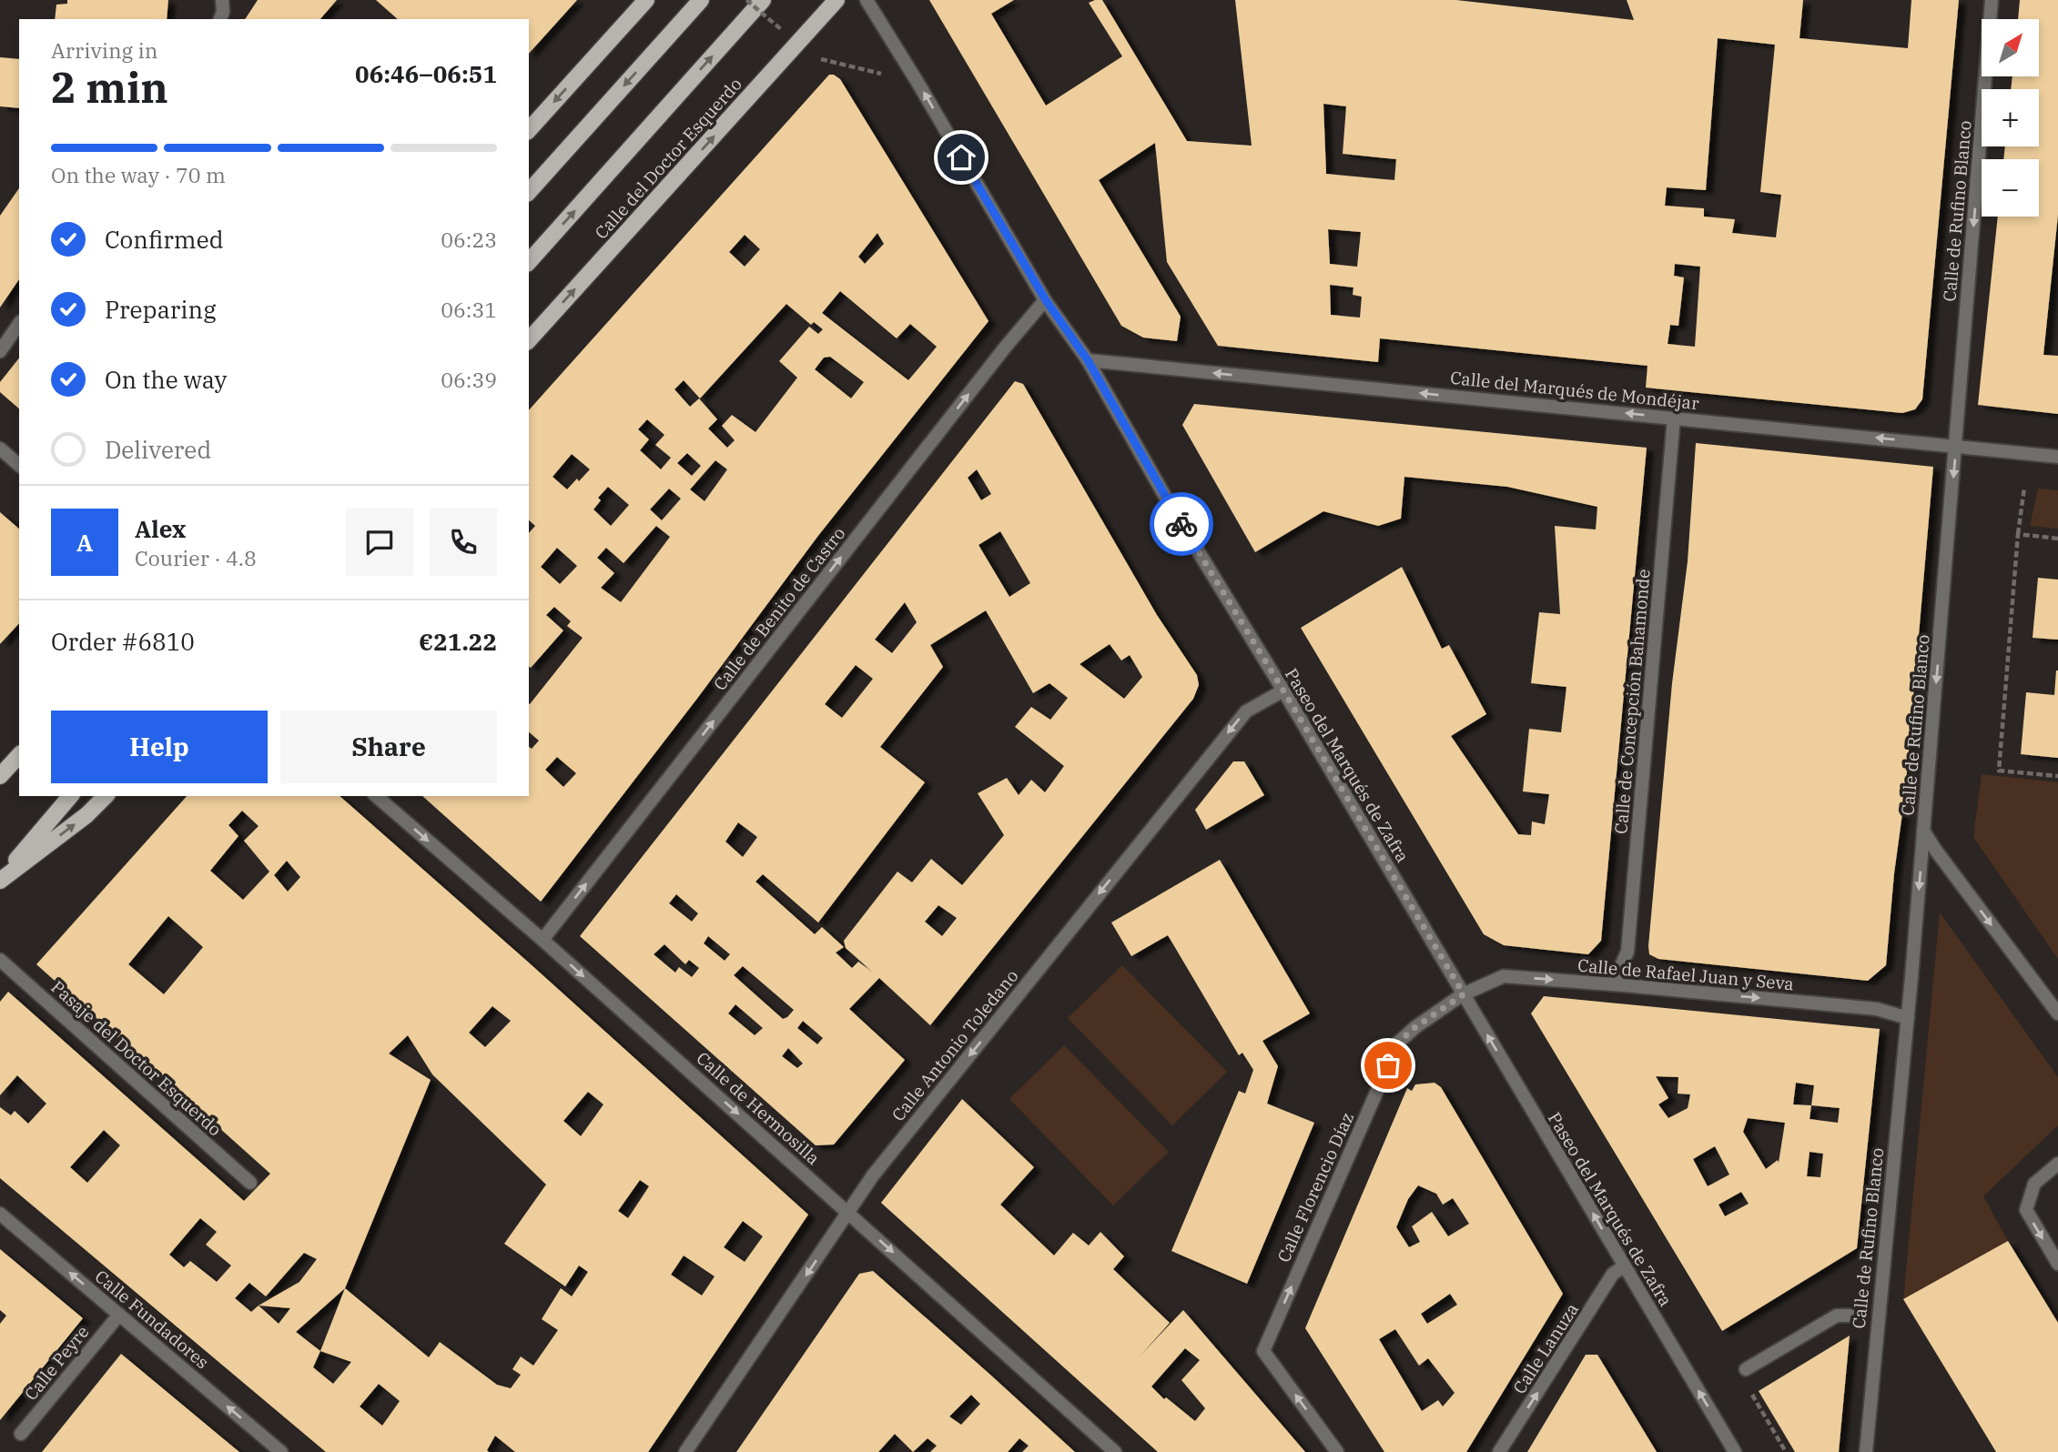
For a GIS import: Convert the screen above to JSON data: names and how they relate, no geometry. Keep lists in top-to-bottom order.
{
  "streets": {
    "main road": ["Calle del Doctor Esquerdo"],
    "street": [
      "Calle de Rufino Blanco",
      "Calle del Marqués de Mondéjar",
      "Calle de Benito de Castro",
      "Calle de Concepción Bahamonde",
      "Paseo del Marqués de Zafra",
      "Calle de Rafael Juan y Seva",
      "Calle Antonio Toledano",
      "Pasaje del Doctor Esquerdo",
      "Calle de Hermosilla",
      "Calle Florencio Díaz",
      "Calle Fundadores",
      "Calle Lanuza",
      "Calle Peyre"
    ]
  },
  "crossings": [
    ["Calle de Rufino Blanco", "Calle del Marqués de Mondéjar"],
    ["Calle de Rufino Blanco", "Calle de Rafael Juan y Seva"],
    ["Calle del Marqués de Mondéjar", "Calle de Concepción Bahamonde"],
    ["Calle del Marqués de Mondéjar", "Paseo del Marqués de Zafra"],
    ["Calle de Benito de Castro", "Paseo del Marqués de Zafra"],
    ["Calle de Benito de Castro", "Calle de Hermosilla"],
    ["Calle de Concepción Bahamonde", "Calle de Rafael Juan y Seva"],
    ["Paseo del Marqués de Zafra", "Calle de Rafael Juan y Seva"],
    ["Paseo del Marqués de Zafra", "Calle Antonio Toledano"],
    ["Paseo del Marqués de Zafra", "Calle Florencio Díaz"],
    ["Paseo del Marqués de Zafra", "Calle Lanuza"],
    ["Calle de Rafael Juan y Seva", "Calle Florencio Díaz"],
    ["Calle Antonio Toledano", "Calle de Hermosilla"],
    ["Calle Fundadores", "Calle Peyre"]
  ],
  "one_way": [
    "Calle de Rufino Blanco",
    "Calle del Marqués de Mondéjar",
    "Calle de Benito de Castro",
    "Paseo del Marqués de Zafra",
    "Calle de Rafael Juan y Seva",
    "Calle Antonio Toledano",
    "Calle de Hermosilla",
    "Calle Florencio Díaz",
    "Calle Fundadores",
    "Calle Lanuza"
  ],
  "north": "top right",
  "page": {
    "map_buttons": ["+", "−"],
    "heading": ["2 min", "Arriving in", "06:46–06:51"],
    "panel": [
      "Alex",
      "Courier · 4.8",
      "Order #6810",
      "€21.22"
    ],
    "bar": "On the way · 70 m",
    "list": [
      ["Confirmed", "06:23"],
      ["Preparing", "06:31"],
      ["On the way", "06:39"],
      "Delivered"
    ],
    "round": "A",
    "buttons": ["Help", "Share"]
  }
}
